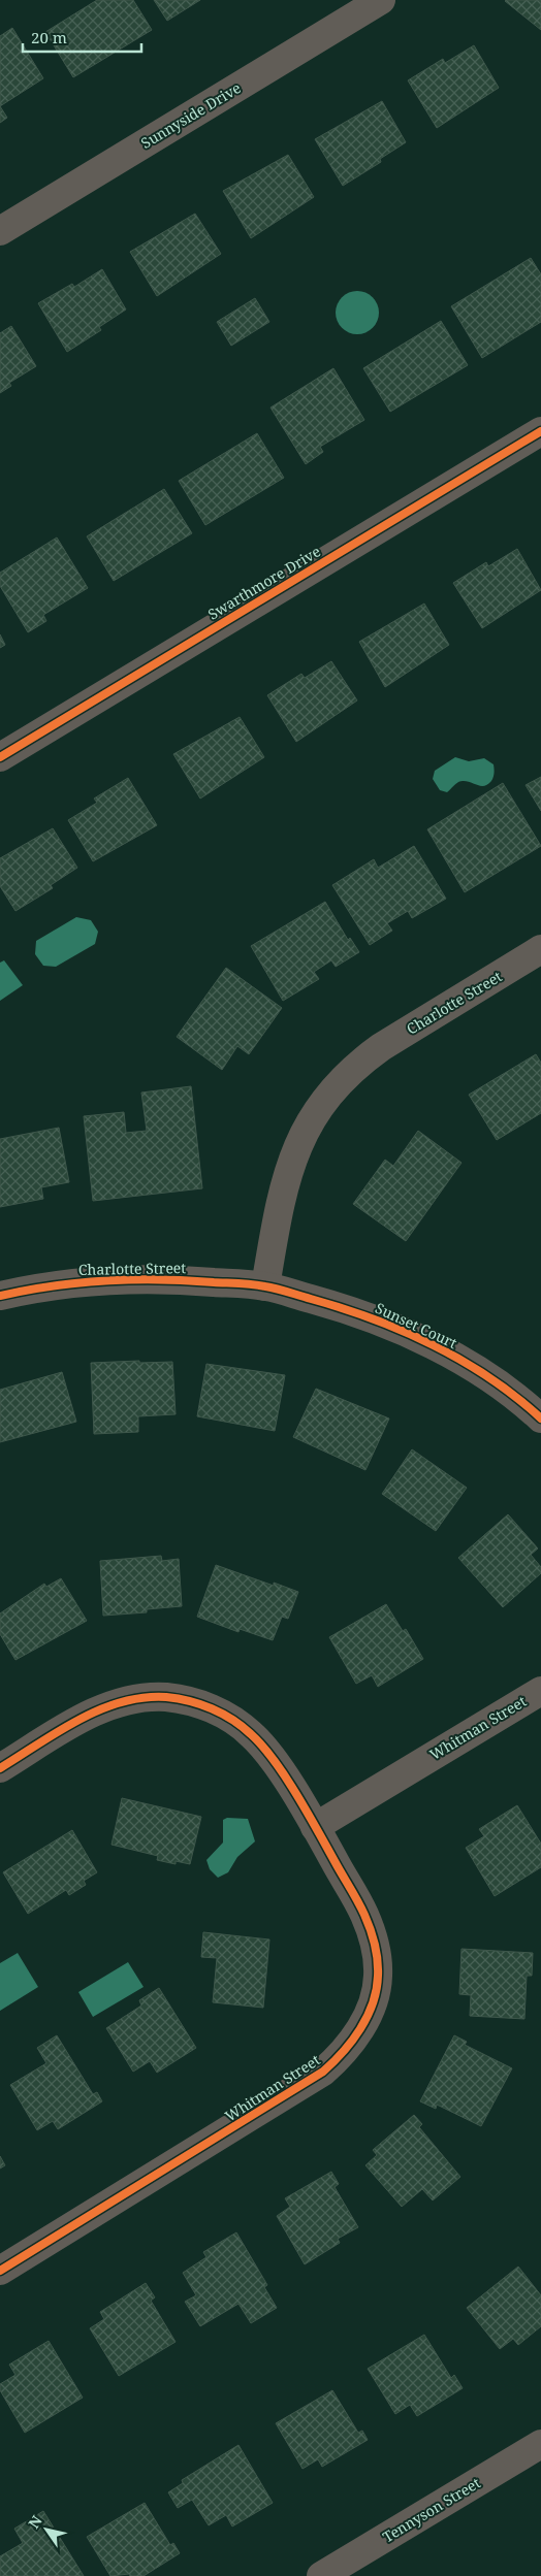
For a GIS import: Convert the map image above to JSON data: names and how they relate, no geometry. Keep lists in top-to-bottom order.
{
  "streets": {
    "street": [
      "Sunnyside Drive",
      "Swarthmore Drive",
      "Charlotte Street",
      "Sunset Court",
      "Whitman Street",
      "Tennyson Street"
    ]
  },
  "crossings": [
    ["Charlotte Street", "Sunset Court"]
  ],
  "scale_bar": "20 m",
  "north": "top left"
}
